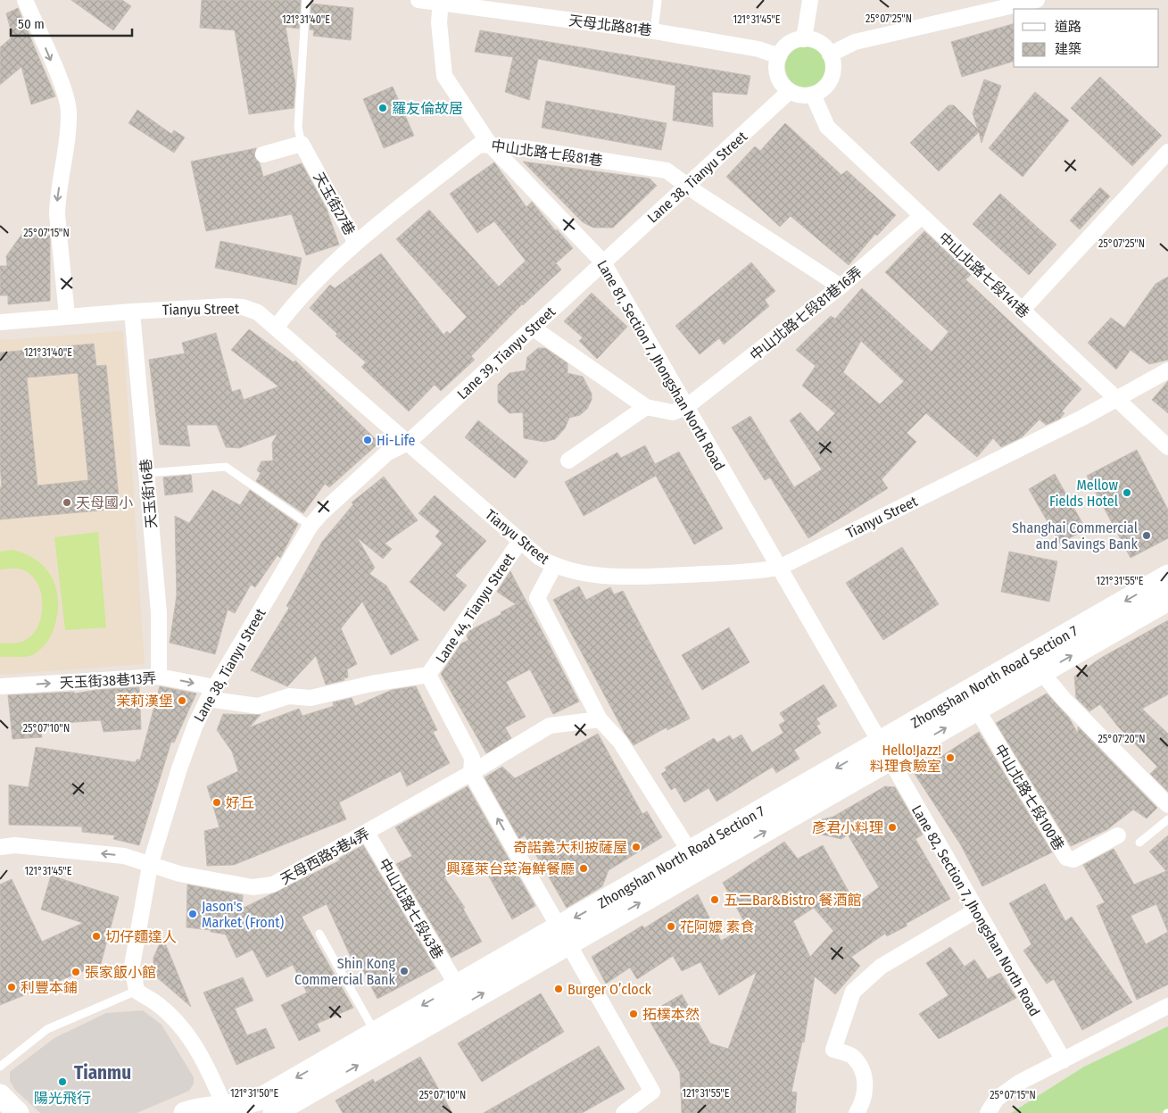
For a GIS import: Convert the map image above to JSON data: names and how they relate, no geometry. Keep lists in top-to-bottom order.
{
  "streets": {
    "main road": ["Zhongshan North Road Section 7"],
    "street": [
      "天母北路81巷",
      "中山北路七段81巷",
      "Lane 38, Tianyu Street",
      "天玉街27巷",
      "中山北路七段141巷",
      "Tianyu Street",
      "中山北路七段81巷16弄",
      "Lane 39, Tianyu Street",
      "Lane 81, Section 7, Jhongshan North Road",
      "天玉街16巷",
      "Lane 44, Tianyu Street",
      "天玉街38巷13弄",
      "中山北路七段100巷",
      "天母西路5巷4弄",
      "中山北路七段43巷",
      "Lane 82, Section 7, Jhongshan North Road"
    ]
  },
  "crossings": [
    ["天母北路81巷", "Lane 38, Tianyu Street"],
    ["天母北路81巷", "中山北路七段141巷"],
    ["天母北路81巷", "Lane 81, Section 7, Jhongshan North Road"],
    ["中山北路七段81巷", "Lane 38, Tianyu Street"],
    ["中山北路七段81巷", "天玉街27巷"],
    ["中山北路七段81巷", "中山北路七段81巷16弄"],
    ["中山北路七段81巷", "Lane 81, Section 7, Jhongshan North Road"],
    ["Lane 38, Tianyu Street", "中山北路七段141巷"],
    ["Lane 38, Tianyu Street", "Tianyu Street"],
    ["Lane 38, Tianyu Street", "Lane 39, Tianyu Street"],
    ["Lane 38, Tianyu Street", "Lane 81, Section 7, Jhongshan North Road"],
    ["Lane 38, Tianyu Street", "天玉街38巷13弄"],
    ["Lane 38, Tianyu Street", "天母西路5巷4弄"],
    ["天玉街27巷", "Tianyu Street"],
    ["中山北路七段141巷", "Tianyu Street"],
    ["中山北路七段141巷", "中山北路七段81巷16弄"],
    ["Tianyu Street", "Lane 39, Tianyu Street"],
    ["Tianyu Street", "Lane 81, Section 7, Jhongshan North Road"],
    ["Tianyu Street", "天玉街16巷"],
    ["Tianyu Street", "Lane 44, Tianyu Street"],
    ["中山北路七段81巷16弄", "Lane 81, Section 7, Jhongshan North Road"],
    ["Lane 39, Tianyu Street", "Lane 81, Section 7, Jhongshan North Road"],
    ["Lane 81, Section 7, Jhongshan North Road", "Zhongshan North Road Section 7"],
    ["Lane 81, Section 7, Jhongshan North Road", "Lane 82, Section 7, Jhongshan North Road"],
    ["天玉街16巷", "天玉街38巷13弄"],
    ["Lane 44, Tianyu Street", "天玉街38巷13弄"],
    ["Zhongshan North Road Section 7", "中山北路七段100巷"],
    ["Zhongshan North Road Section 7", "中山北路七段43巷"],
    ["Zhongshan North Road Section 7", "Lane 82, Section 7, Jhongshan North Road"],
    ["天母西路5巷4弄", "中山北路七段43巷"]
  ],
  "one_way": ["天玉街38巷13弄"],
  "districts": ["Tianmu"],
  "places": [
    "羅友倫故居",
    "Hi-Life",
    "Mellow Fields Hotel",
    "天母國小",
    "Shanghai Commercial and Savings Bank",
    "茉莉漢堡",
    "Hello!Jazz! 料理食驗室",
    "好丘",
    "彥君小料理",
    "奇諾義大利披薩屋",
    "興蓬萊台菜海鮮餐廳",
    "五二Bar&Bistro 餐酒館",
    "Jason's Market (Front)",
    "花阿嬤 素食",
    "切仔麵達人",
    "Shin Kong Commercial Bank",
    "張家飯小館",
    "利豐本鋪",
    "Burger O’clock",
    "拓樸本然",
    "陽光飛行"
  ],
  "legend": ["道路", "建築"],
  "scale_bar": "50 m",
  "coordinates": [
    "25°07'25\"N",
    "121°31'40\"E",
    "121°31'45\"E",
    "25°07'15\"N",
    "121°31'55\"E",
    "25°07'10\"N",
    "25°07'20\"N",
    "121°31'50\"E"
  ]
}
